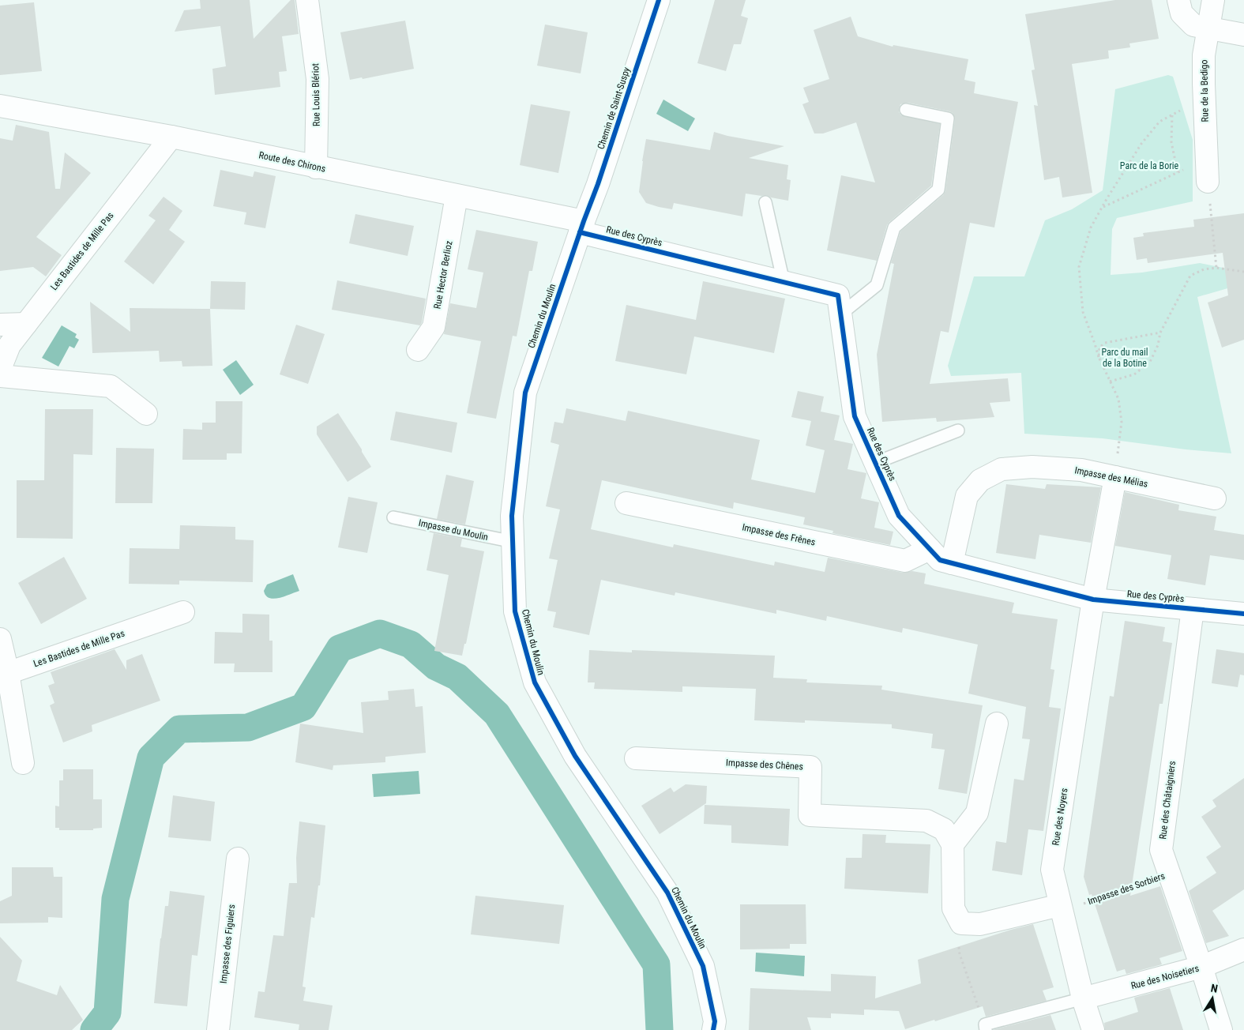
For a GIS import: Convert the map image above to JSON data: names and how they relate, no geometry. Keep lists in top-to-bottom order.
{
  "streets": {
    "street": [
      "Rue de la Bedigo",
      "Rue Louis Blériot",
      "Chemin de Saint-Suspy",
      "Route des Chirons",
      "Rue des Cyprès",
      "Les Bastides de Mille Pas",
      "Rue Hector Berlioz",
      "Chemin du Moulin",
      "Impasse des Mélias",
      "Impasse des Frênes",
      "Impasse des Chênes",
      "Rue des Châtaigniers",
      "Rue des Noyers",
      "Impasse des Figuiers",
      "Rue des Noisetiers"
    ],
    "lane": ["Impasse du Moulin"],
    "path": ["Impasse des Sorbiers"]
  },
  "crossings": [
    ["Rue Louis Blériot", "Route des Chirons"],
    ["Chemin de Saint-Suspy", "Route des Chirons"],
    ["Chemin de Saint-Suspy", "Rue des Cyprès"],
    ["Chemin de Saint-Suspy", "Chemin du Moulin"],
    ["Route des Chirons", "Rue des Cyprès"],
    ["Route des Chirons", "Les Bastides de Mille Pas"],
    ["Route des Chirons", "Rue Hector Berlioz"],
    ["Route des Chirons", "Chemin du Moulin"],
    ["Rue des Cyprès", "Chemin du Moulin"],
    ["Rue des Cyprès", "Impasse des Mélias"],
    ["Rue des Cyprès", "Impasse des Frênes"],
    ["Rue des Cyprès", "Rue des Châtaigniers"],
    ["Rue des Cyprès", "Rue des Noyers"],
    ["Chemin du Moulin", "Impasse du Moulin"],
    ["Impasse des Mélias", "Rue des Noyers"],
    ["Rue des Châtaigniers", "Impasse des Sorbiers"],
    ["Rue des Châtaigniers", "Rue des Noisetiers"],
    ["Rue des Noyers", "Impasse des Sorbiers"],
    ["Rue des Noyers", "Rue des Noisetiers"]
  ],
  "parks": ["Parc de la Borie", "Parc du mail de la Botine"],
  "north": "top"
}
